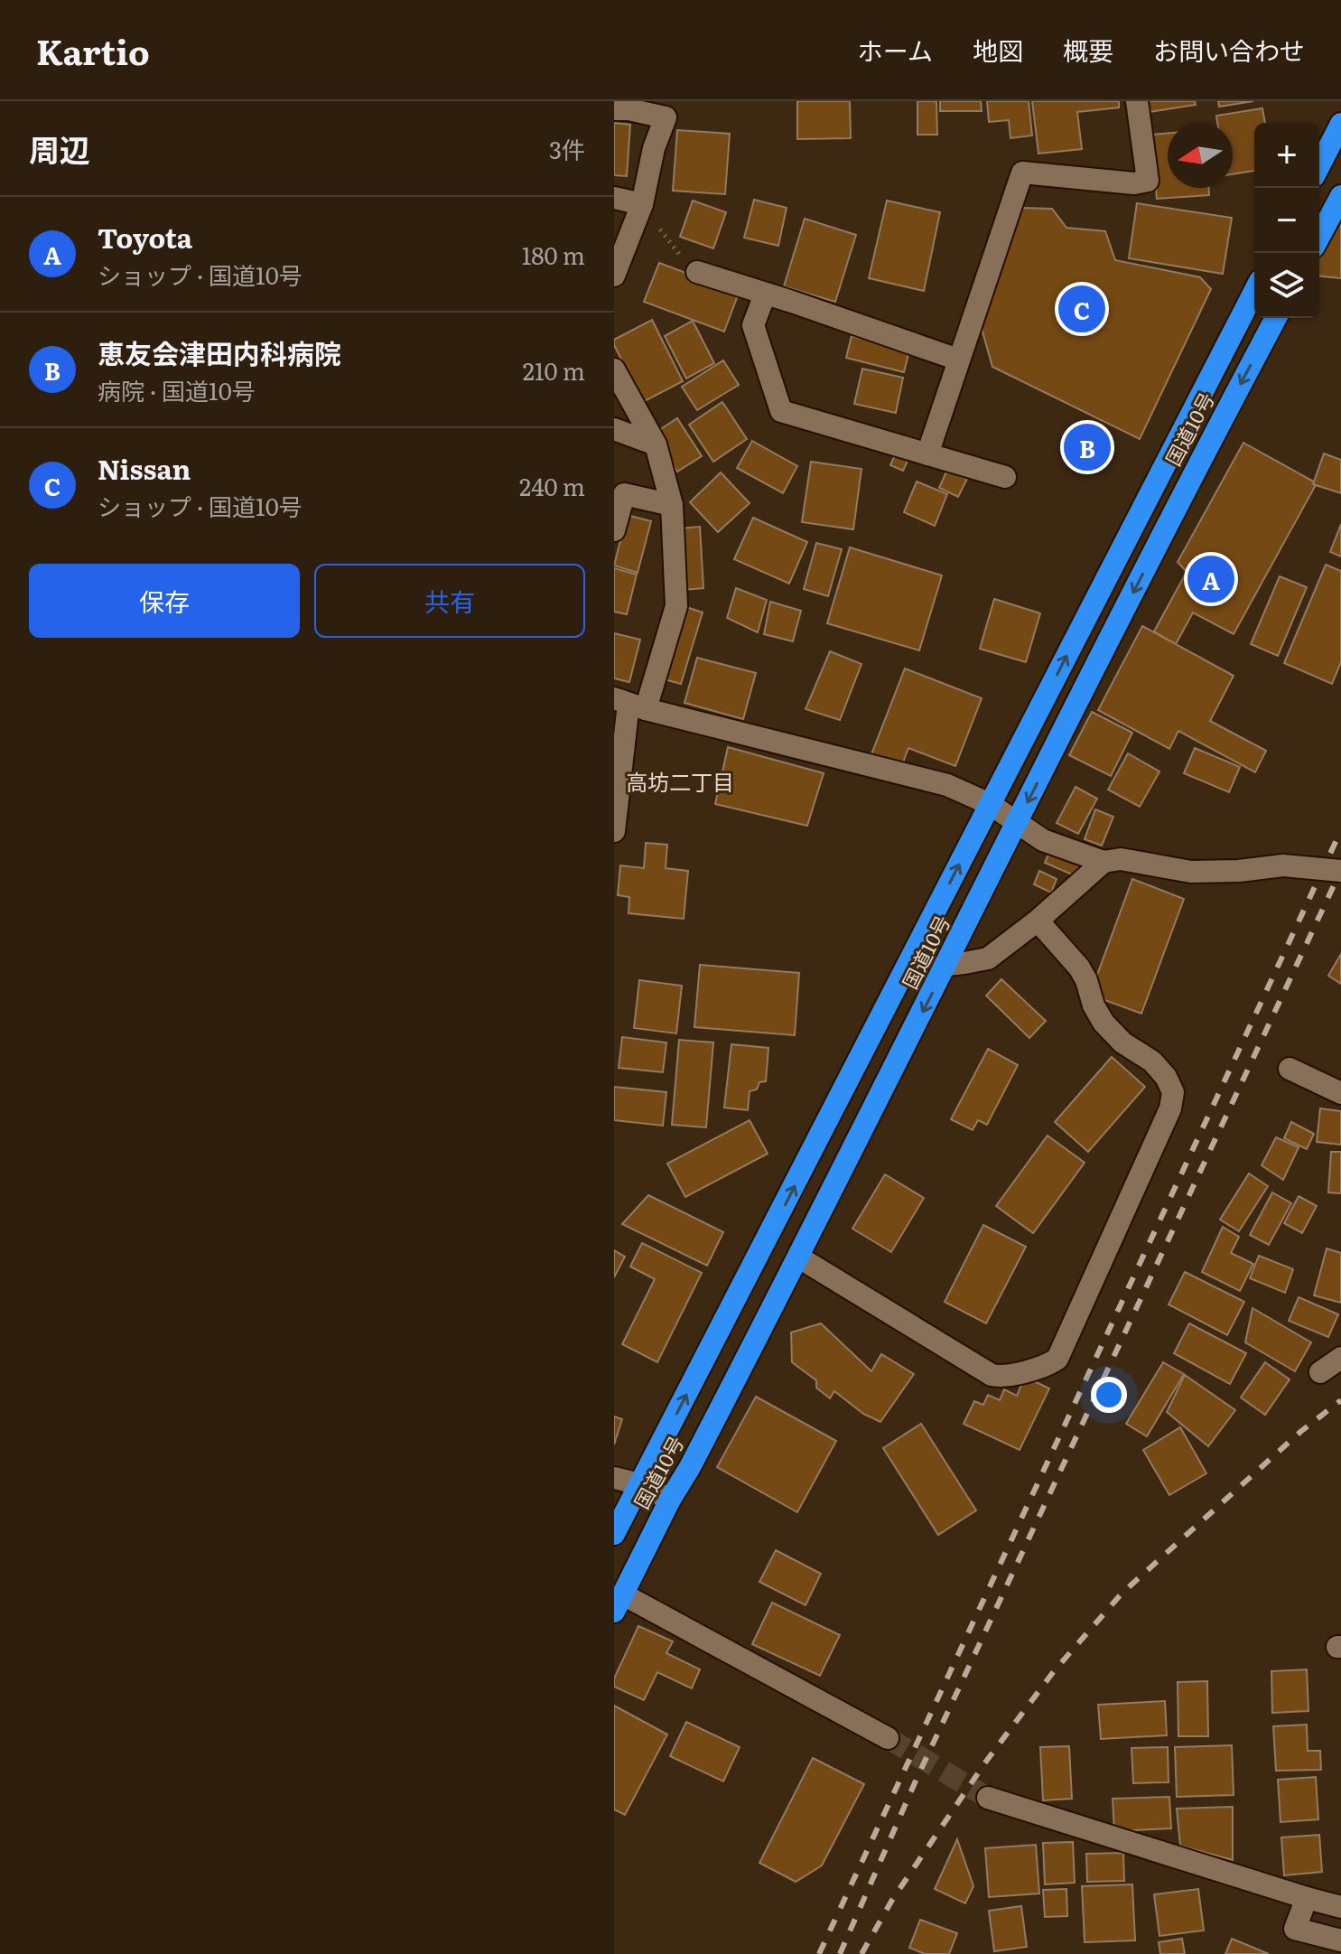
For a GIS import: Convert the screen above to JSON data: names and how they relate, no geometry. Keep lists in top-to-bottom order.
{
  "streets": {
    "highway": ["国道10号"]
  },
  "districts": ["高坊二丁目"],
  "north": "left",
  "page": {
    "header": "Kartio",
    "nav": [
      "ホーム",
      "地図",
      "概要",
      "お問い合わせ"
    ],
    "heading": ["周辺", "3件"],
    "map_buttons": ["+", "−"],
    "list": [
      {
        "mark": "A",
        "name": "Toyota",
        "note": "ショップ · 国道10号",
        "value": "180 m"
      },
      {
        "mark": "B",
        "name": "恵友会津田内科病院",
        "note": "病院 · 国道10号",
        "value": "210 m"
      },
      {
        "mark": "C",
        "name": "Nissan",
        "note": "ショップ · 国道10号",
        "value": "240 m"
      }
    ],
    "pins": ["C", "B", "A"],
    "buttons": ["保存", "共有"]
  }
}
